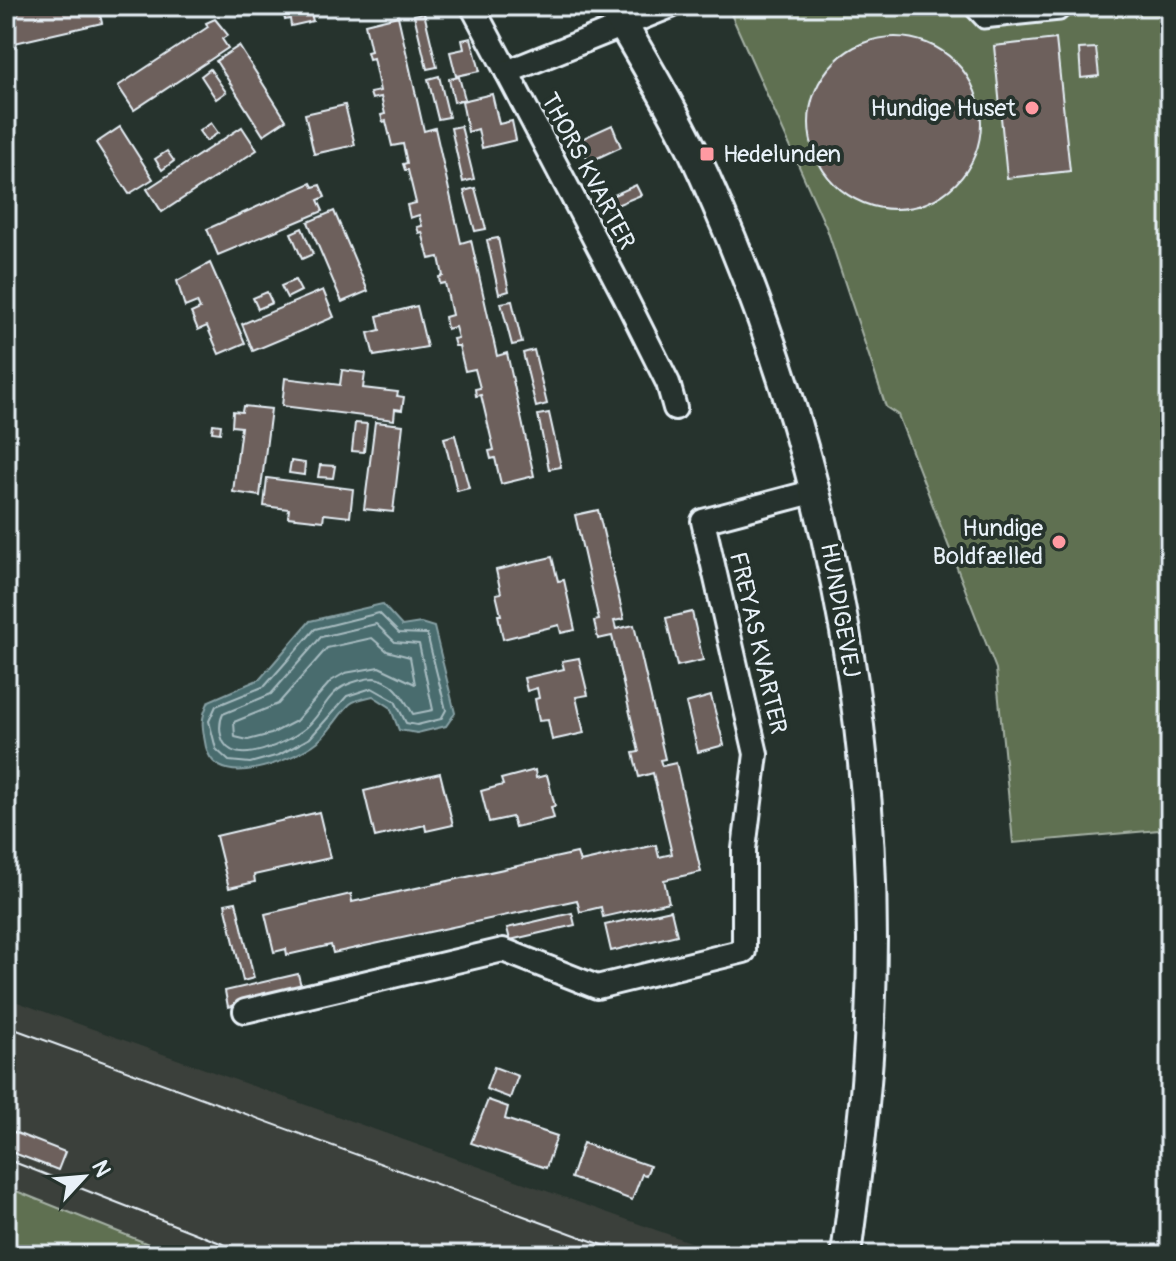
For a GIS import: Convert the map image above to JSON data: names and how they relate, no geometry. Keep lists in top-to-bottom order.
{
  "streets": {
    "street": ["THORS KVARTER", "HUNDIGEVEJ", "FREYAS KVARTER"]
  },
  "crossings": [
    ["THORS KVARTER", "HUNDIGEVEJ"],
    ["HUNDIGEVEJ", "FREYAS KVARTER"]
  ],
  "places": {
    "other": ["Hundige Huset", "Hundige Boldfælled"],
    "transit": ["Hedelunden"]
  },
  "north": "top right"
}
